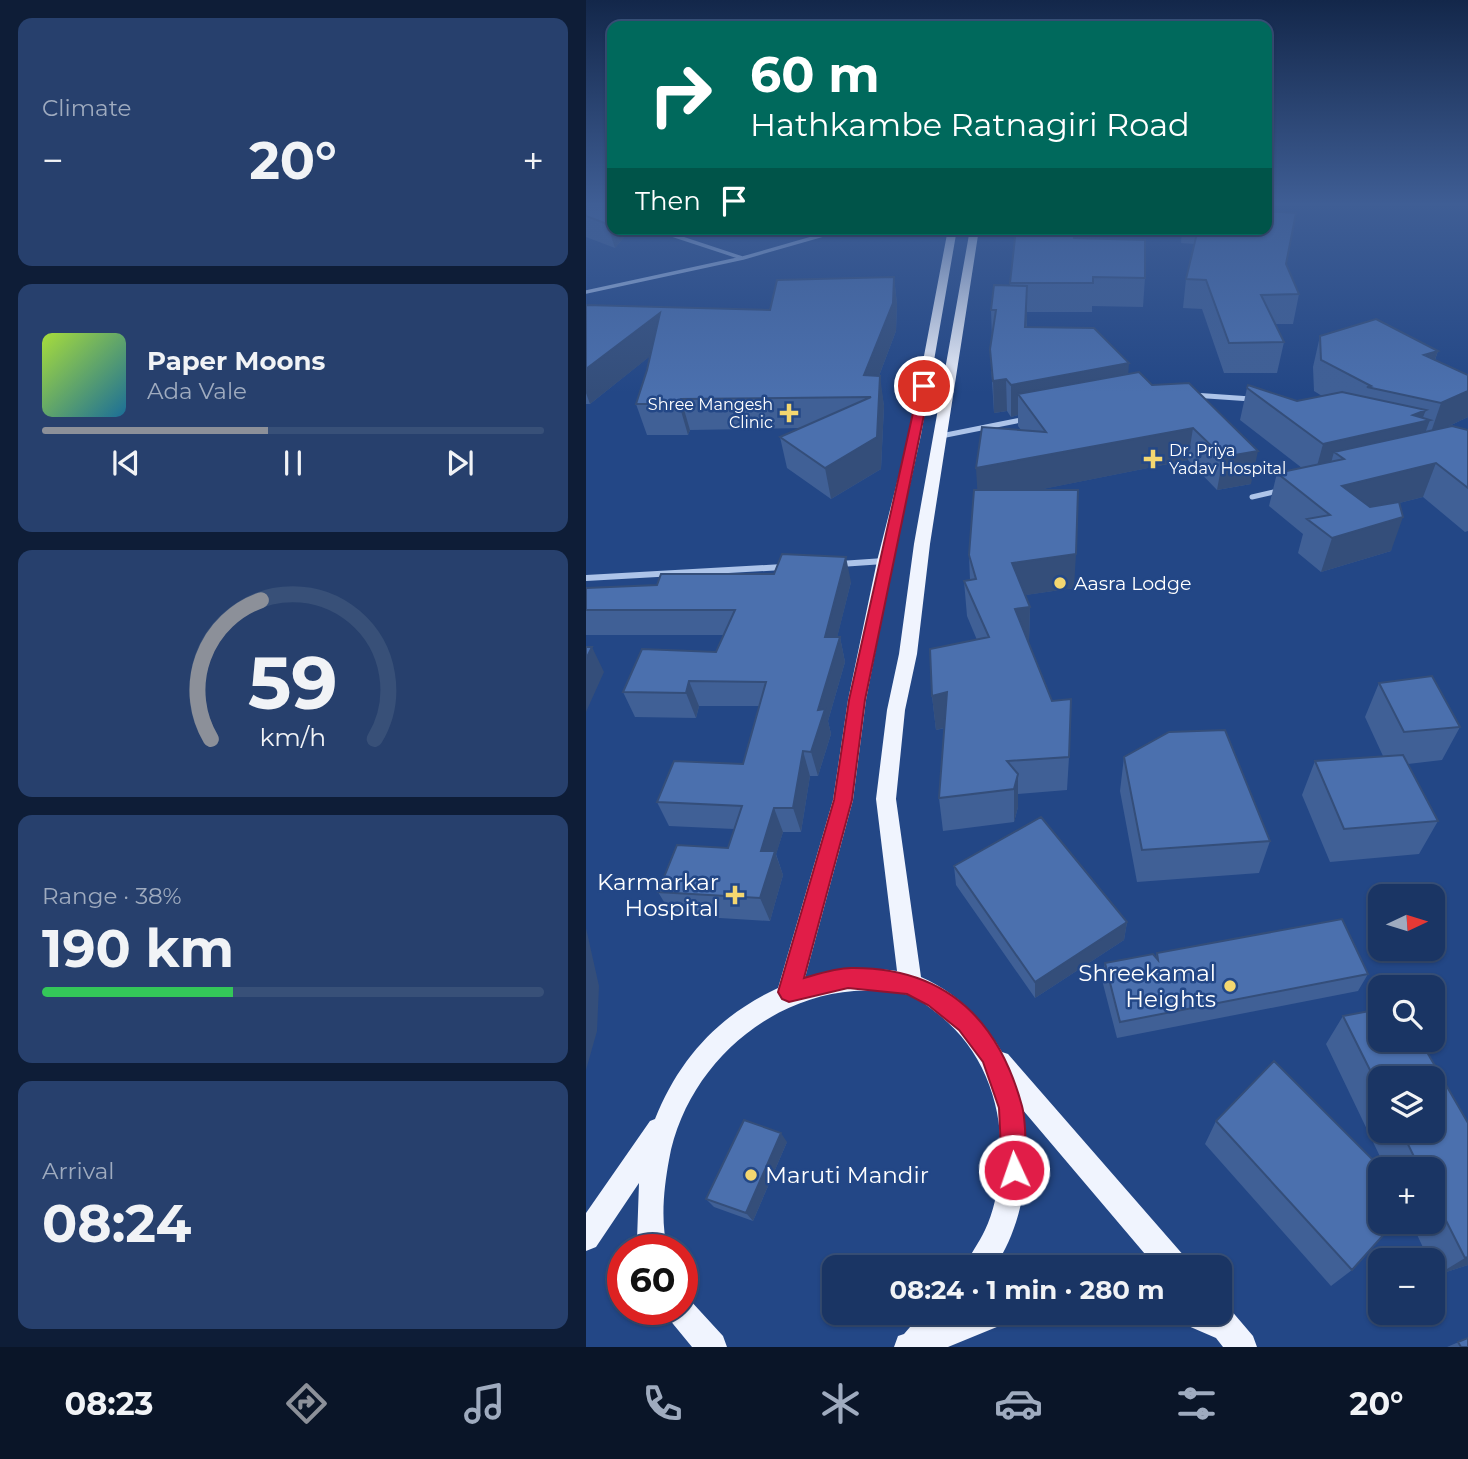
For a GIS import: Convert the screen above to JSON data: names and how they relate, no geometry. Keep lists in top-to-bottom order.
{
  "places": {
    "health": ["Shree Mangesh Clinic", "Dr. Priya Yadav Hospital", "Karmarkar Hospital"],
    "other": ["Aasra Lodge", "Shreekamal Heights", "Maruti Mandir"]
  },
  "north": "right",
  "page": {
    "tile": [
      "Climate",
      ["Range · 38%", "190 km"],
      ["Arrival", "08:24"]
    ],
    "turn": ["60 m", "Hathkambe Ratnagiri Road"],
    "heat": ["−", "20°", "+"],
    "then": "Then",
    "song": ["Paper Moons", "Ada Vale"],
    "map_buttons": ["+", "−"],
    "limit": "60",
    "trip": "08:24 · 1 min · 280 m",
    "tabs": ["08:23", "20°"],
    "gauge": ["59", "km/h"]
  }
}
